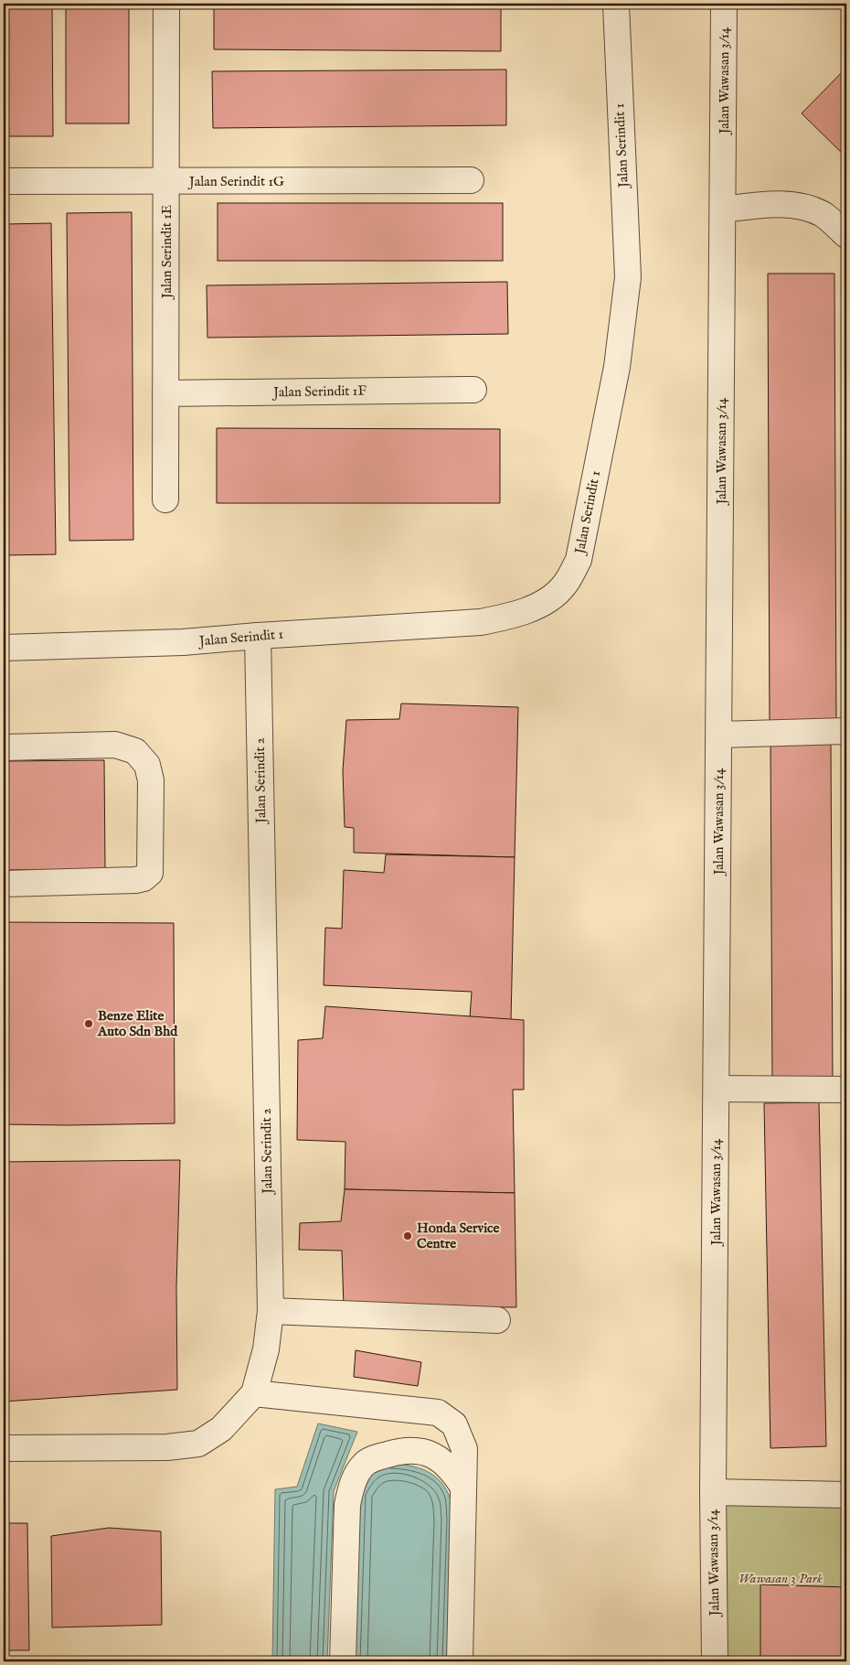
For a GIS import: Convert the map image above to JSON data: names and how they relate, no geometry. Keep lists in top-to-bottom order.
{
  "streets": {
    "street": [
      "Jalan Wawasan 3/14",
      "Jalan Serindit 1",
      "Jalan Serindit 1G",
      "Jalan Serindit 1E",
      "Jalan Serindit 1F",
      "Jalan Serindit 2"
    ]
  },
  "crossings": [
    ["Jalan Serindit 1", "Jalan Serindit 2"],
    ["Jalan Serindit 1G", "Jalan Serindit 1E"],
    ["Jalan Serindit 1E", "Jalan Serindit 1F"]
  ],
  "parks": ["Wawasan 3 Park"],
  "places": ["Benze Elite Auto Sdn Bhd", "Honda Service Centre"]
}
